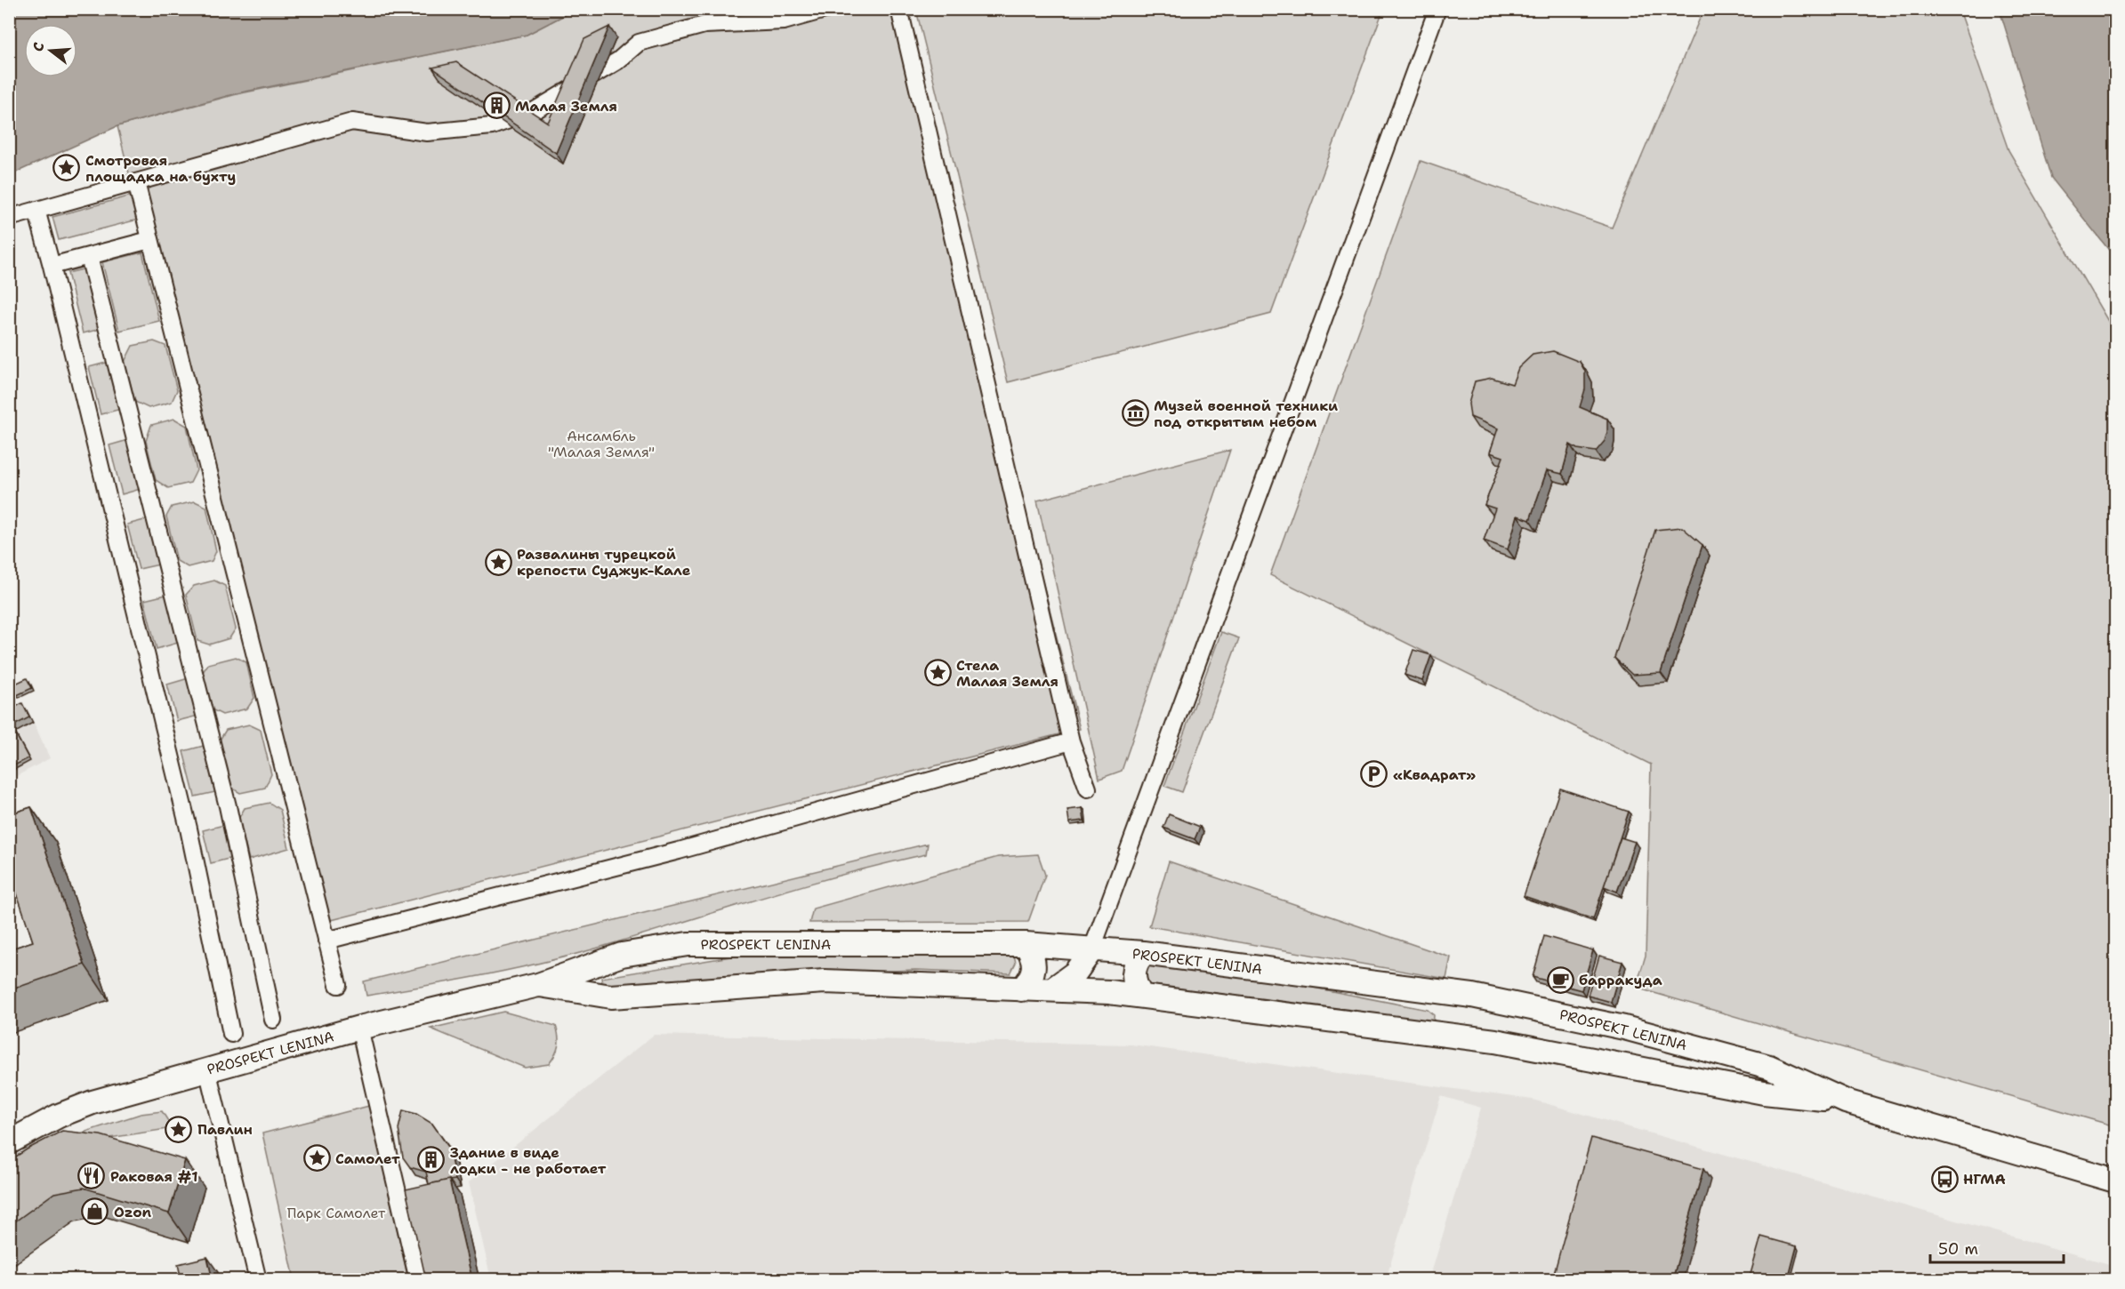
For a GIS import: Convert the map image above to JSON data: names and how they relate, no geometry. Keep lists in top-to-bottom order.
{
  "streets": {
    "street": ["PROSPEKT LENINA"]
  },
  "parks": ["Ансамбль \"Малая Земля\"", "Парк Самолет"],
  "places": {
    "building": ["Малая Земля", "Здание в виде лодки - не работает"],
    "place": [
      "Смотровая площадка на бухту",
      "Развалины турецкой крепости Суджук-Кале",
      "Стела Малая Земля",
      "Павлин",
      "Самолет"
    ],
    "museum": ["Музей военной техники под открытым небом"],
    "parking": ["«Квадрат»"],
    "cafe": ["барракуда"],
    "restaurant": ["Раковая #1"],
    "bus stop": ["НГМА"],
    "shop": ["Ozon"]
  },
  "scale_bar": "50 m",
  "north": "left"
}
